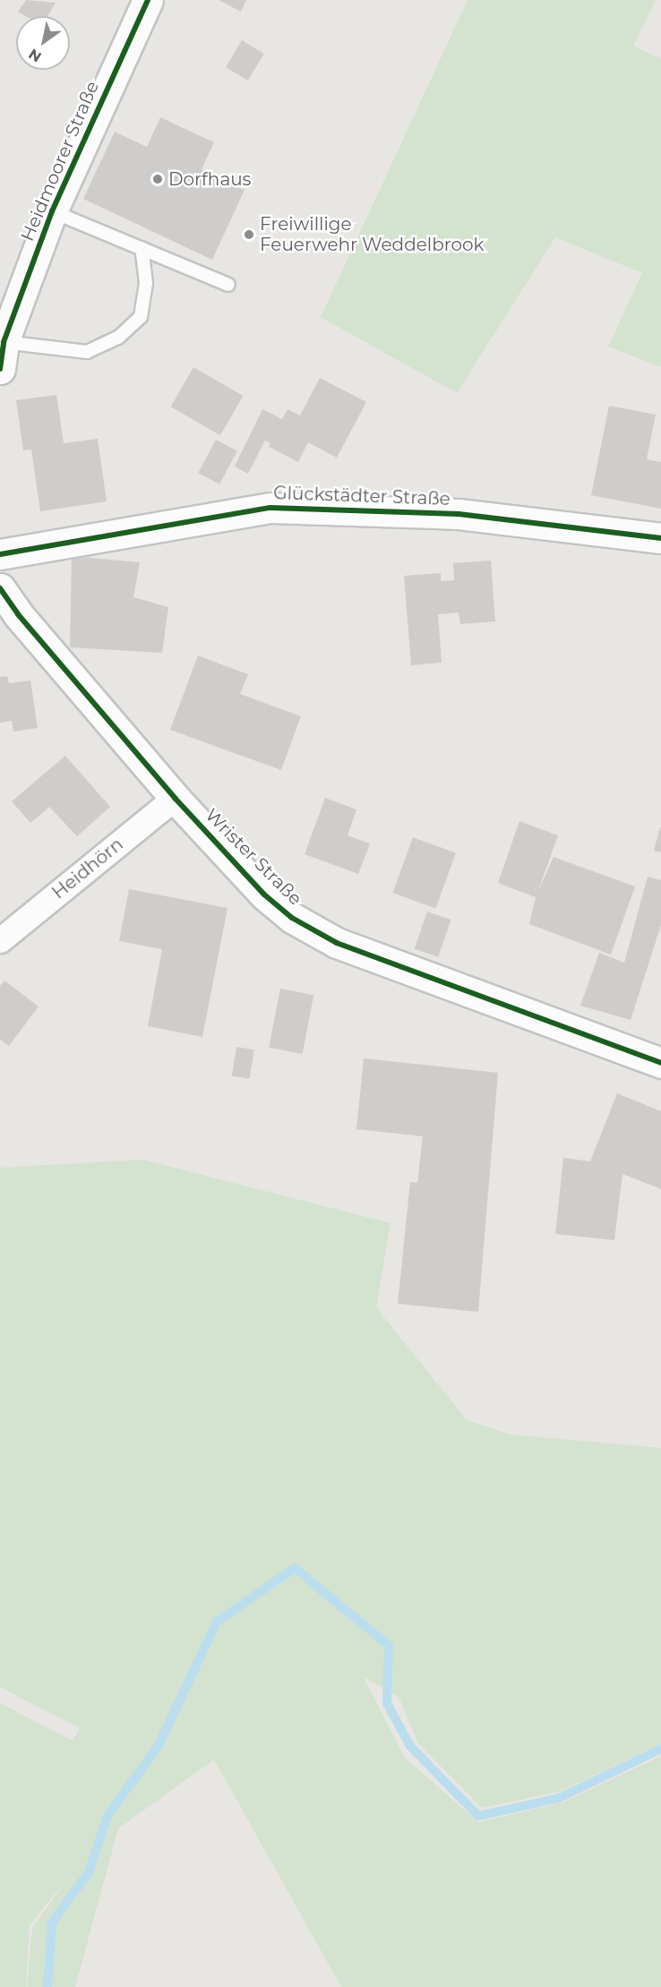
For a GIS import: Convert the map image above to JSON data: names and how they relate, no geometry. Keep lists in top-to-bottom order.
{
  "streets": {
    "street": [
      "Heidmoorer Straße",
      "Glückstädter Straße",
      "Wrister Straße",
      "Heidhörn"
    ]
  },
  "crossings": [
    ["Wrister Straße", "Heidhörn"]
  ],
  "places": ["Dorfhaus", "Freiwillige Feuerwehr Weddelbrook"],
  "north": "bottom left"
}
